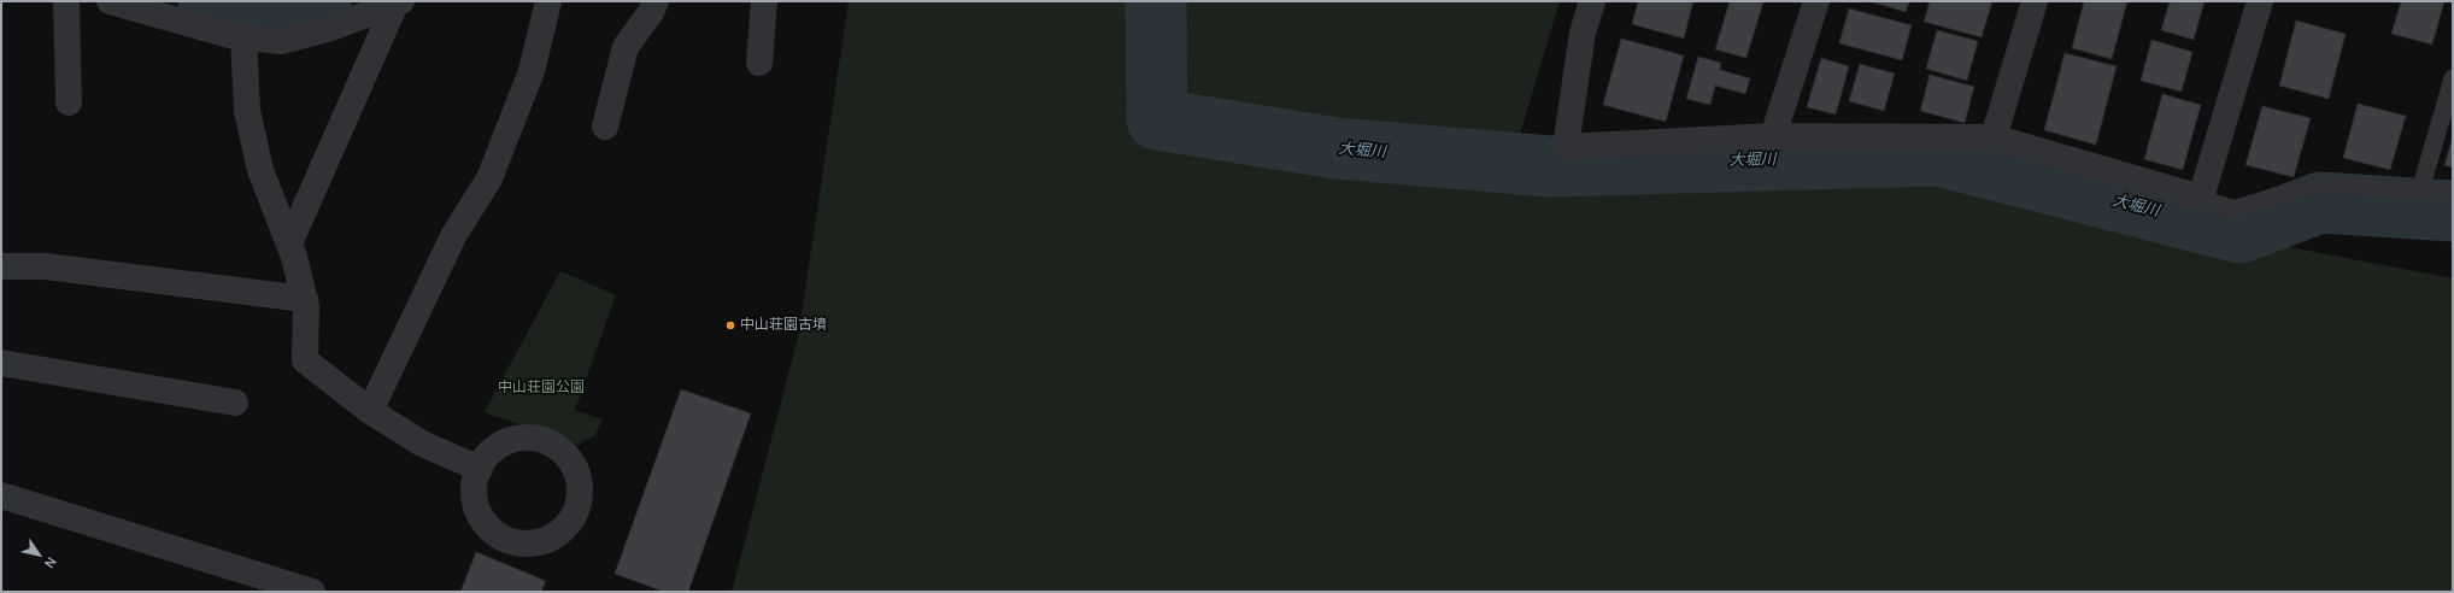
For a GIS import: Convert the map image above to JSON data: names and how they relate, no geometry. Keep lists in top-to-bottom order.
{
  "water": ["大堀川"],
  "parks": ["中山荘園公園"],
  "places": ["中山荘園古墳"],
  "north": "bottom right"
}
